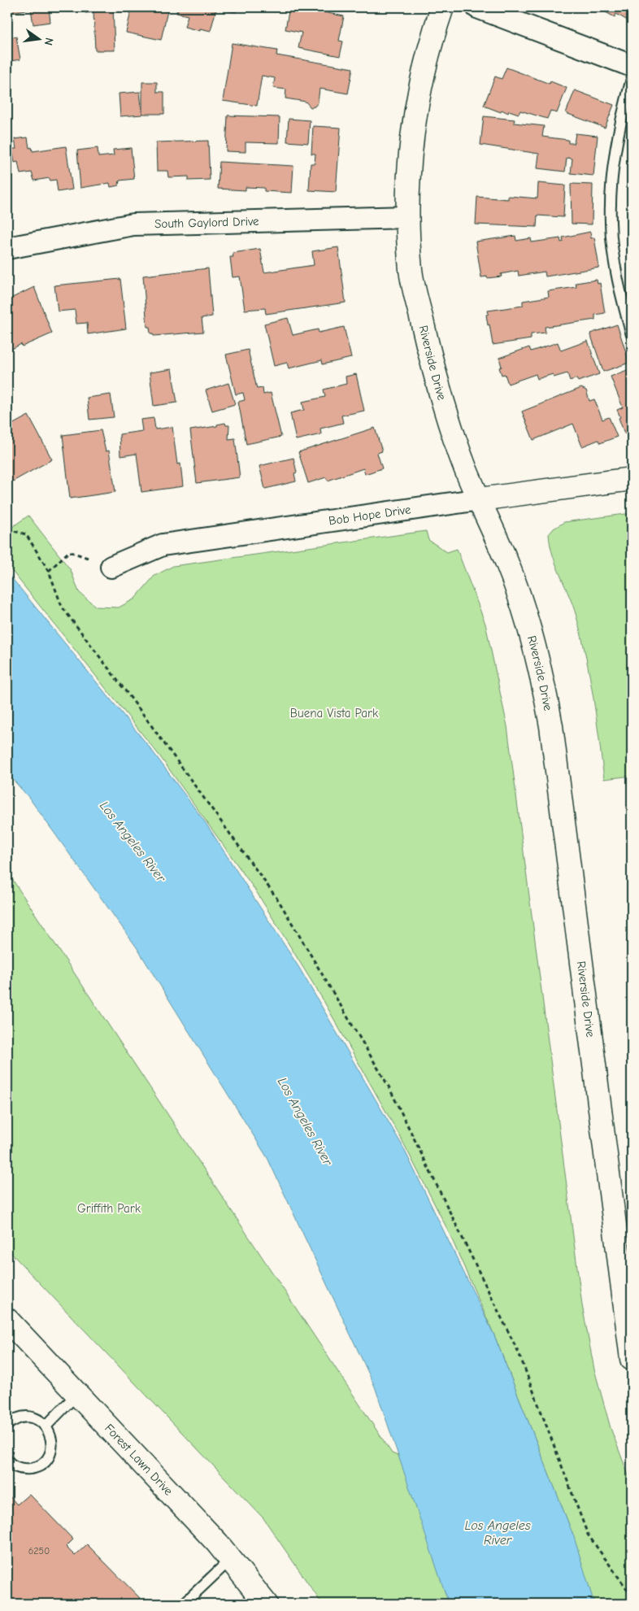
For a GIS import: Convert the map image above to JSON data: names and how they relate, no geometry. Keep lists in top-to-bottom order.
{
  "streets": {
    "main road": ["Riverside Drive", "Bob Hope Drive", "Forest Lawn Drive"],
    "street": ["South Gaylord Drive"]
  },
  "crossings": [
    ["South Gaylord Drive", "Riverside Drive"],
    ["Riverside Drive", "Bob Hope Drive"]
  ],
  "water": ["Los Angeles River"],
  "parks": ["Buena Vista Park", "Griffith Park"],
  "house_numbers": ["6250"],
  "north": "right"
}
